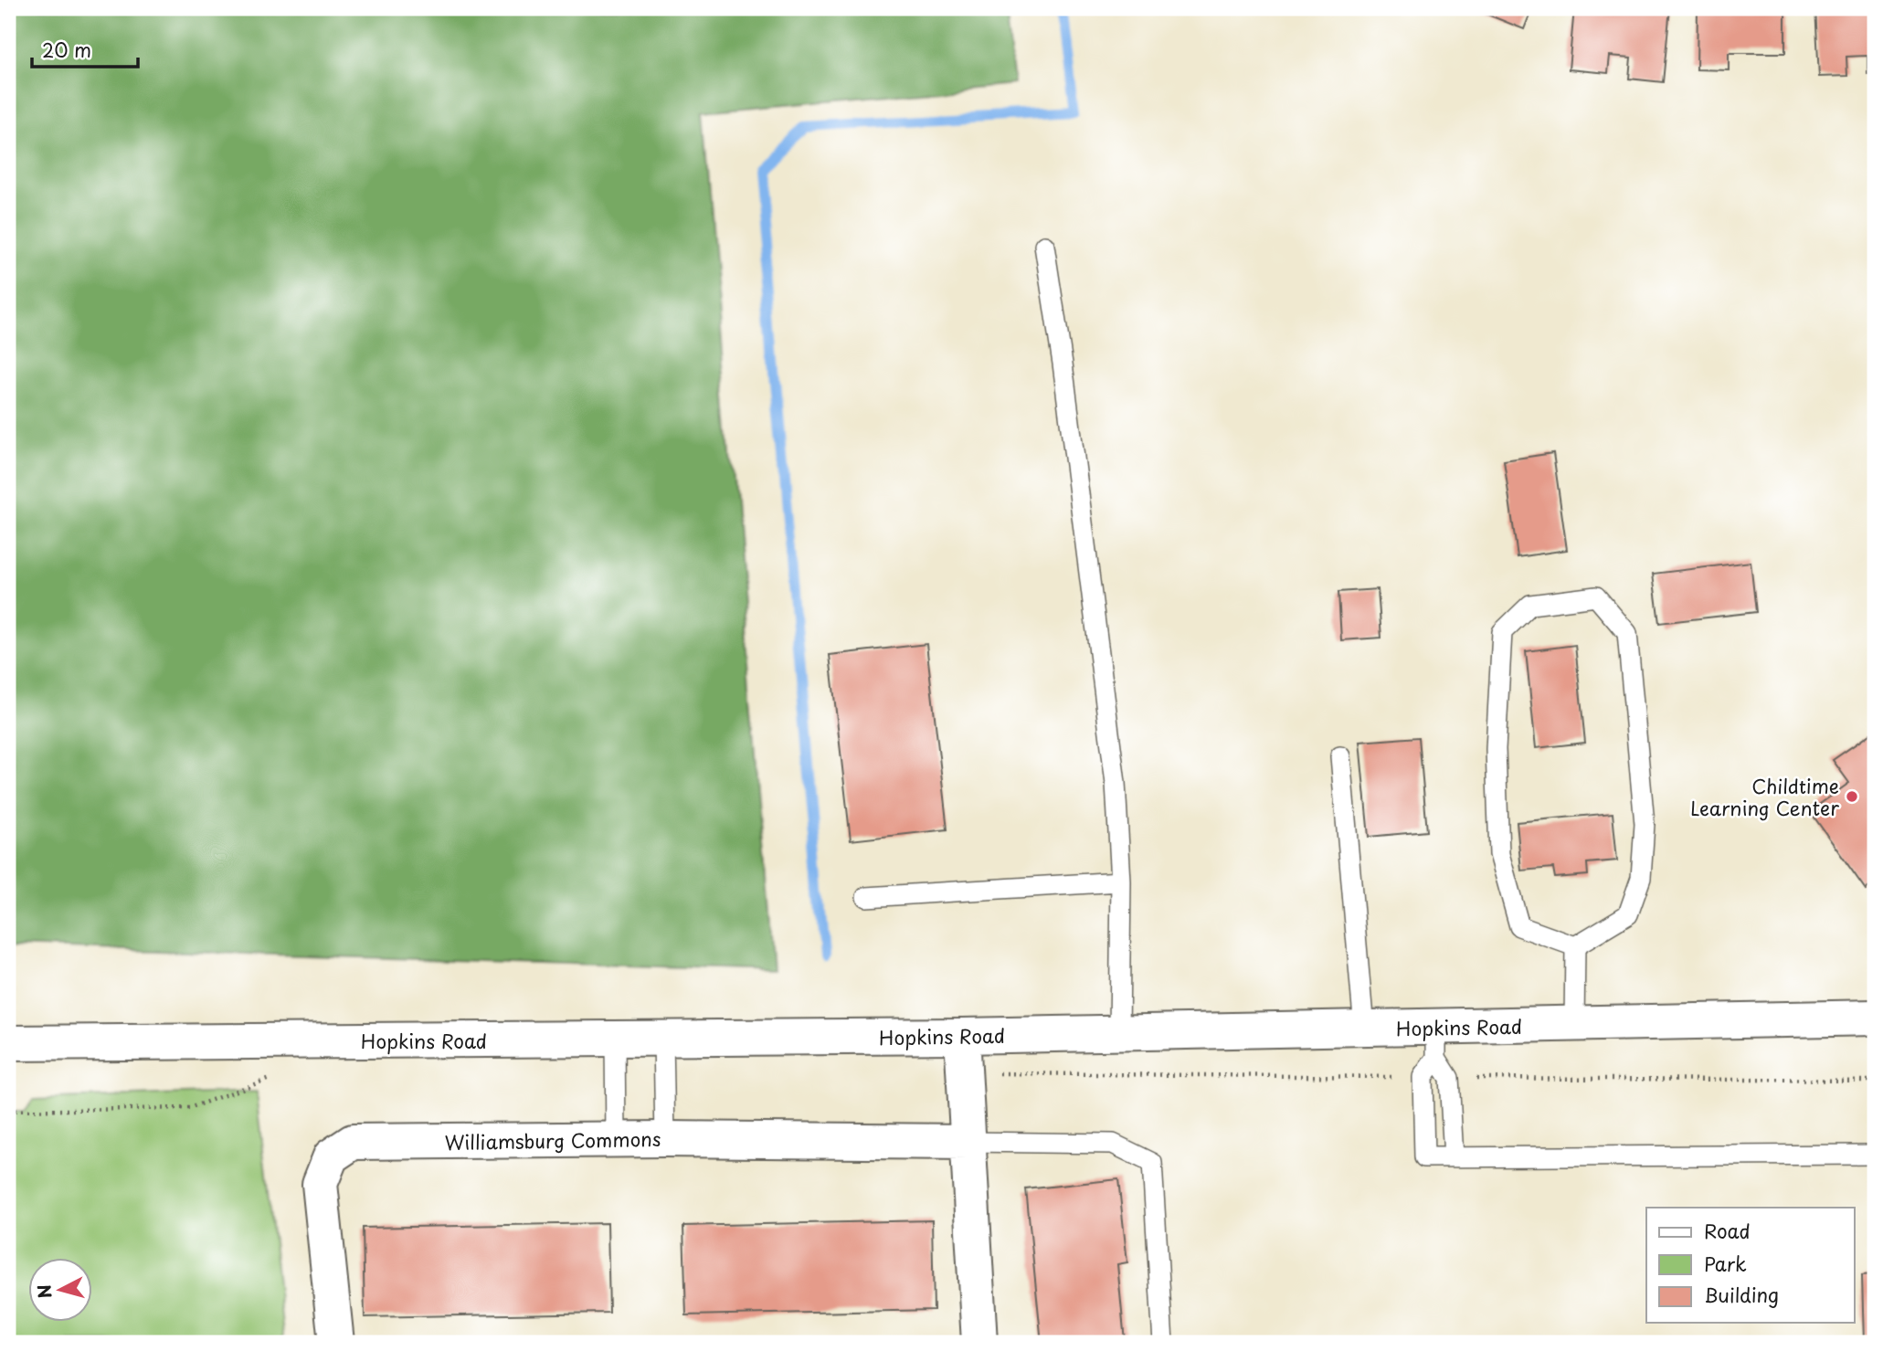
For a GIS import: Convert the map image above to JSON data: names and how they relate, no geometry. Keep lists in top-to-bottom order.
{
  "streets": {
    "street": ["Hopkins Road", "Williamsburg Commons"]
  },
  "places": ["Childtime Learning Center"],
  "legend": ["Road", "Park", "Building"],
  "scale_bar": "20 m",
  "north": "left"
}
